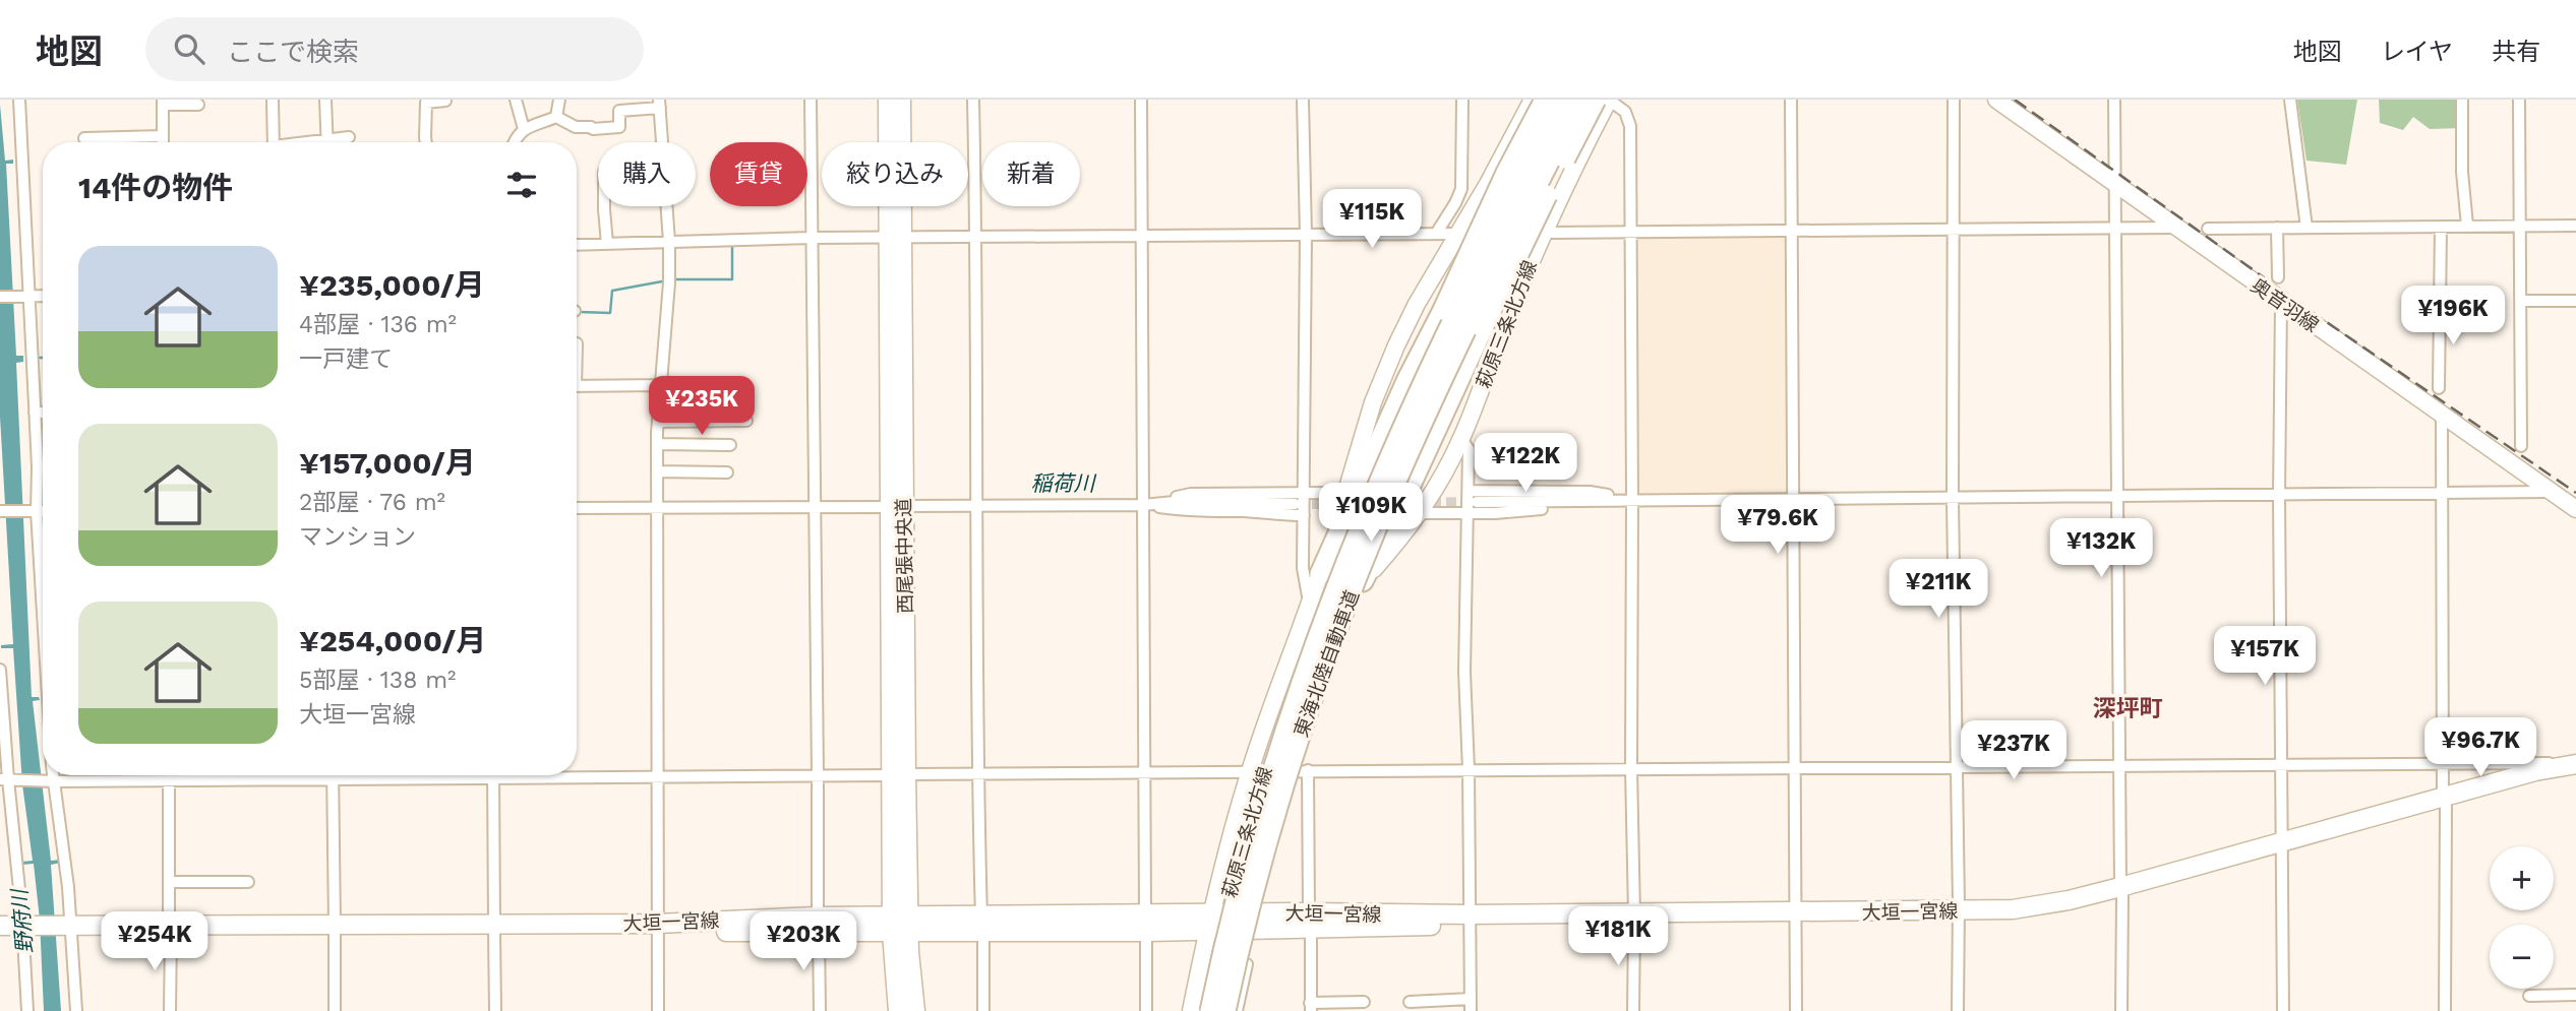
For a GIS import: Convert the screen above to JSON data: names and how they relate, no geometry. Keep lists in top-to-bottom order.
{
  "streets": {
    "highway": ["東海北陸自動車道"],
    "main road": [
      "奥音羽線",
      "萩原三条北方線",
      "西尾張中央道",
      "大垣一宮線"
    ]
  },
  "crossings": [
    ["萩原三条北方線", "大垣一宮線"],
    ["西尾張中央道", "大垣一宮線"]
  ],
  "districts": ["深坪町"],
  "water": ["稲荷川", "野府川"],
  "page": {
    "header": "地図",
    "search": "ここで検索",
    "nav": ["地図", "レイヤ", "共有"],
    "chip": [
      "購入",
      "賃貸",
      "絞り込み",
      "新着"
    ],
    "heading": "14件の物件",
    "price": [
      "¥115K",
      "¥196K",
      "¥235K",
      "¥122K",
      "¥109K",
      "¥79.6K",
      "¥132K",
      "¥211K",
      "¥157K",
      "¥96.7K",
      "¥237K",
      "¥181K",
      "¥254K",
      "¥203K"
    ],
    "list": [
      {
        "name": "¥235,000/月",
        "note": "4部屋 · 136 m² · 一戸建て"
      },
      {
        "name": "¥157,000/月",
        "note": "2部屋 · 76 m² · マンション"
      },
      {
        "name": "¥254,000/月",
        "note": "5部屋 · 138 m² · 大垣一宮線"
      }
    ],
    "map_buttons": ["+", "−"]
  }
}
